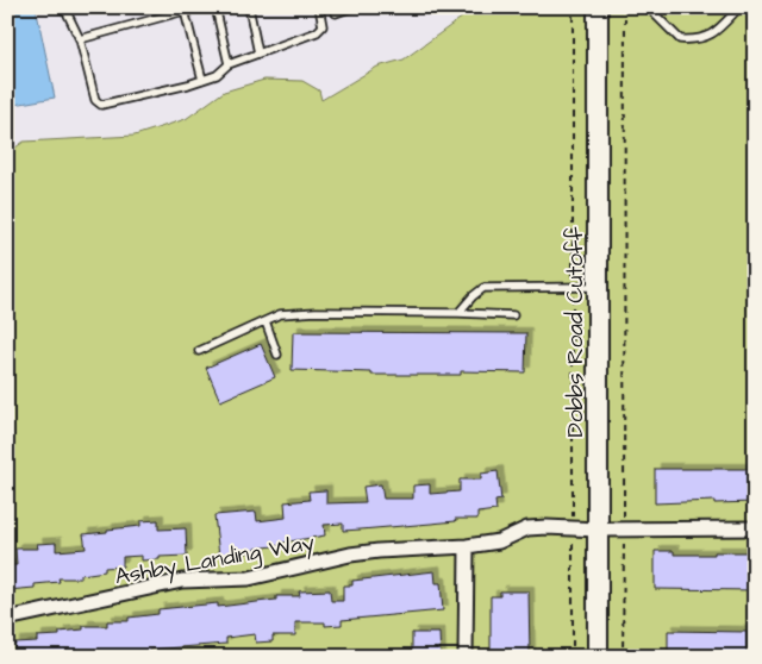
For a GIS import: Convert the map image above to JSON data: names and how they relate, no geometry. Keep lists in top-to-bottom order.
{
  "streets": {
    "street": ["Dobbs Road Cutoff", "Ashby Landing Way"]
  },
  "crossings": [
    ["Dobbs Road Cutoff", "Ashby Landing Way"]
  ]
}
